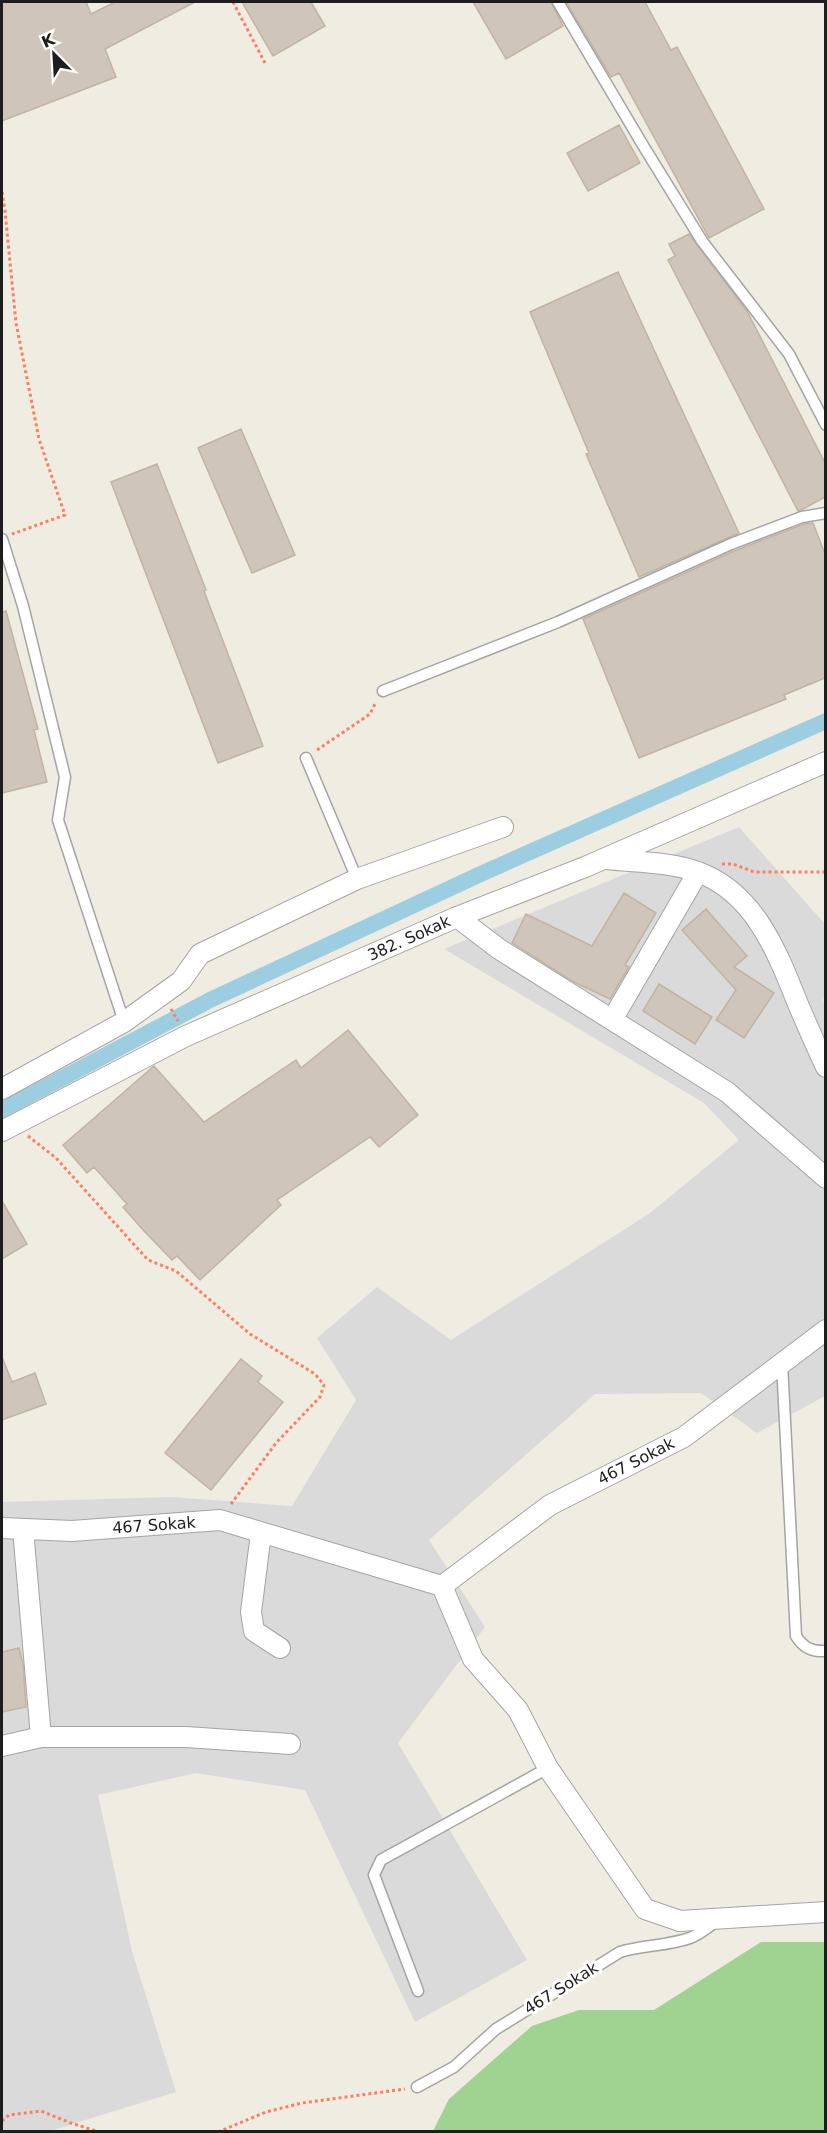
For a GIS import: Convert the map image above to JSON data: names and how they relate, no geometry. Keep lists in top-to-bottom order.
{
  "streets": {
    "street": ["382. Sokak", "467 Sokak"]
  },
  "north": "top left"
}
